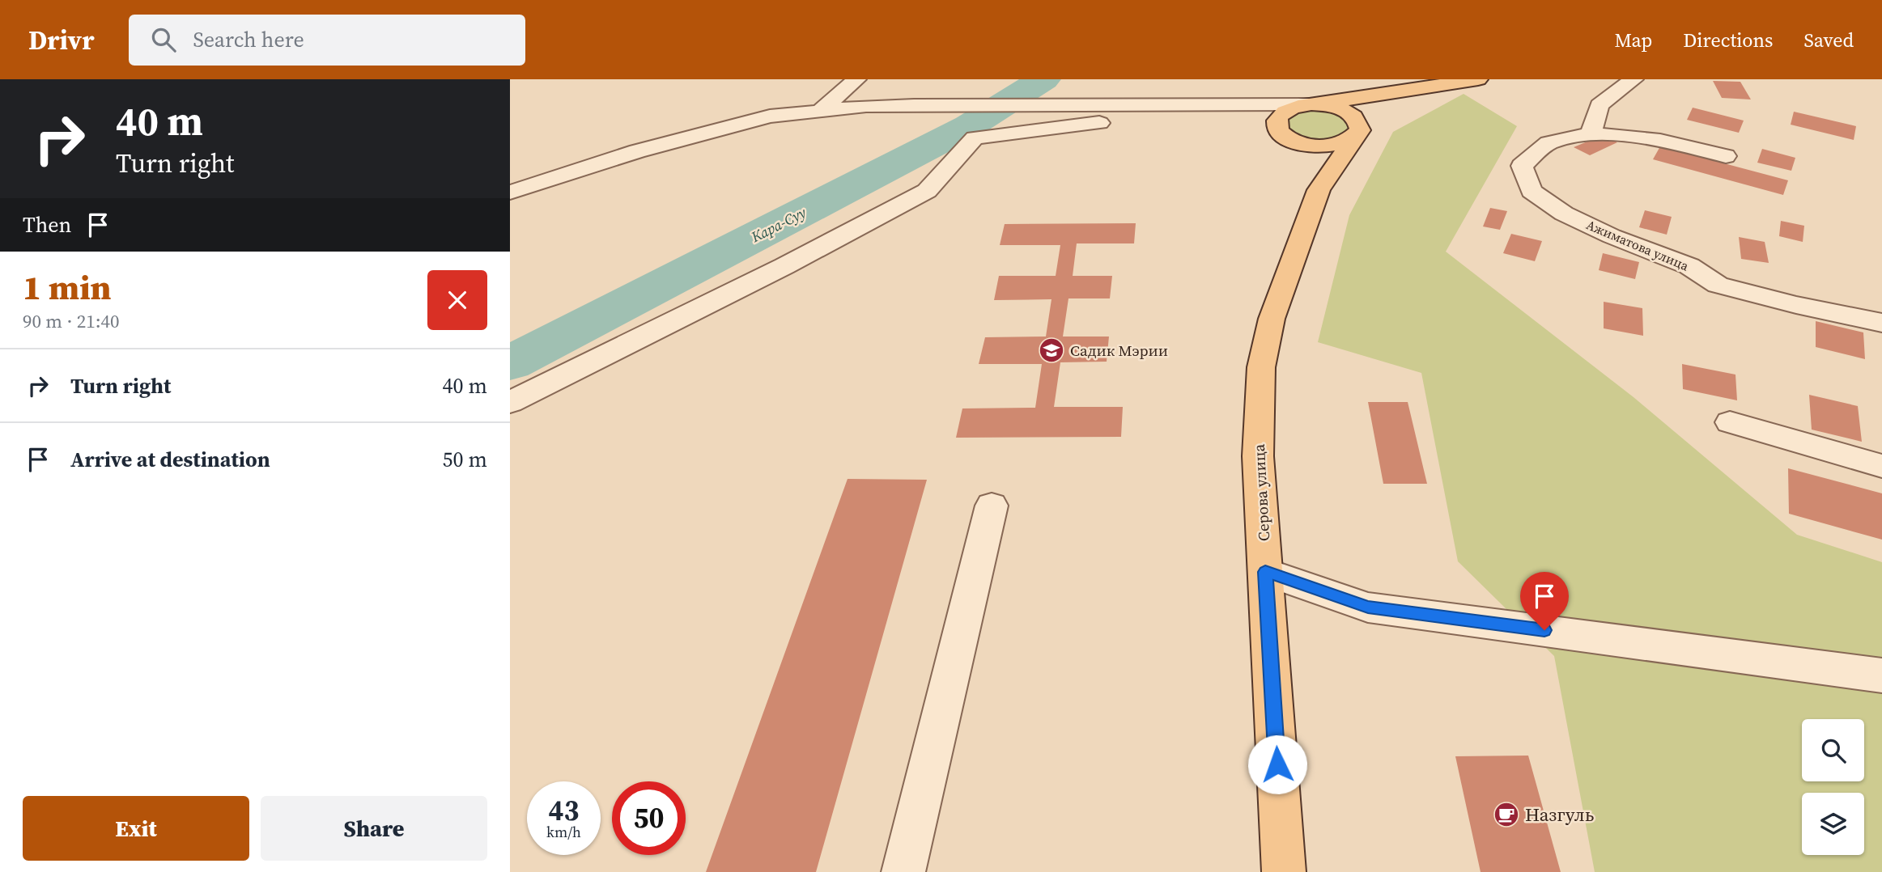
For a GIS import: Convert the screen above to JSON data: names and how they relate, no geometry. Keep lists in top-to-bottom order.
{
  "streets": {
    "main road": ["Серова улица"],
    "street": ["Ажиматова улица"]
  },
  "water": ["Кара-Суу"],
  "places": {
    "school or university": ["Садик Мэрии"],
    "cafe": ["Назгуль"]
  },
  "page": {
    "header": "Drivr",
    "search": "Search here",
    "nav": ["Map", "Directions", "Saved"],
    "turn": ["40 m", "Turn right"],
    "then": "Then",
    "heading": ["1 min", "90 m · 21:40"],
    "list": [
      {
        "name": "Turn right",
        "value": "40 m"
      },
      {
        "name": "Arrive at destination",
        "value": "50 m"
      }
    ],
    "speed": "43 km/h",
    "limit": "50",
    "buttons": ["Exit", "Share"]
  }
}
